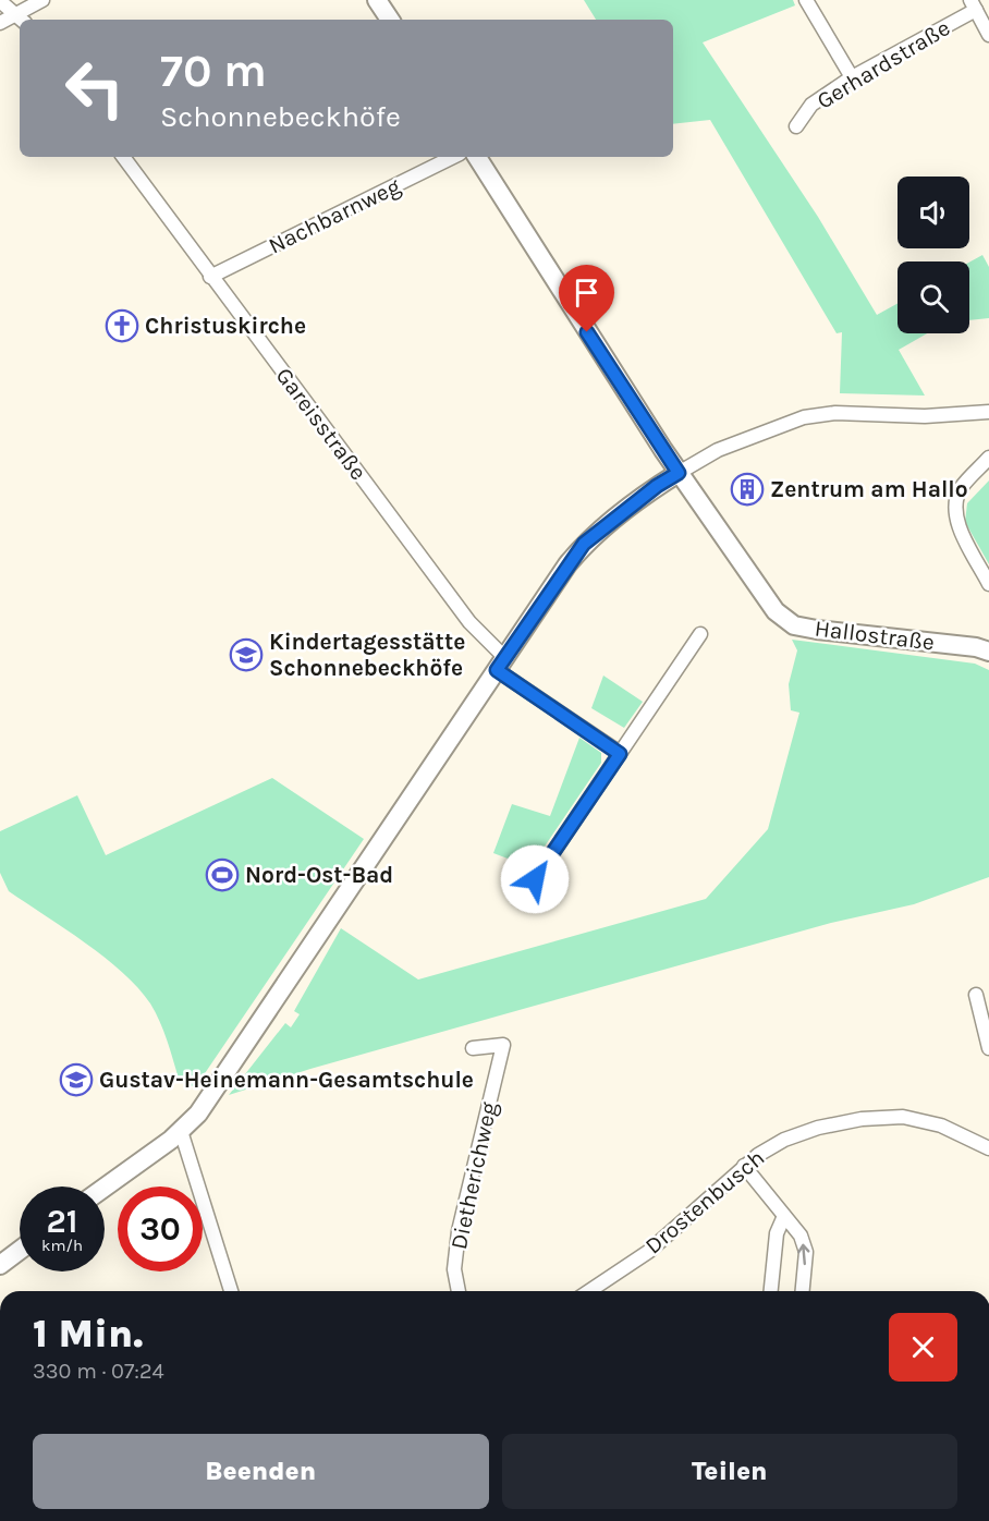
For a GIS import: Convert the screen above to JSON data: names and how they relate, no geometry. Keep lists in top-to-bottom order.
{
  "streets": {
    "street": [
      "Gerhardstraße",
      "Nachbarnweg",
      "Gareisstraße",
      "Hallostraße",
      "Dietherichweg",
      "Drostenbusch"
    ]
  },
  "crossings": [
    ["Nachbarnweg", "Gareisstraße"]
  ],
  "places": {
    "church": ["Christuskirche"],
    "building": ["Zentrum am Hallo"],
    "school or university": ["Kindertagesstätte Schonnebeckhöfe", "Gustav-Heinemann-Gesamtschule"],
    "sports": ["Nord-Ost-Bad"]
  },
  "page": {
    "turn": ["70 m", "Schonnebeckhöfe"],
    "speed": "21 km/h",
    "limit": "30",
    "heading": ["1 Min.", "330 m · 07:24"],
    "buttons": ["Beenden", "Teilen"]
  }
}
